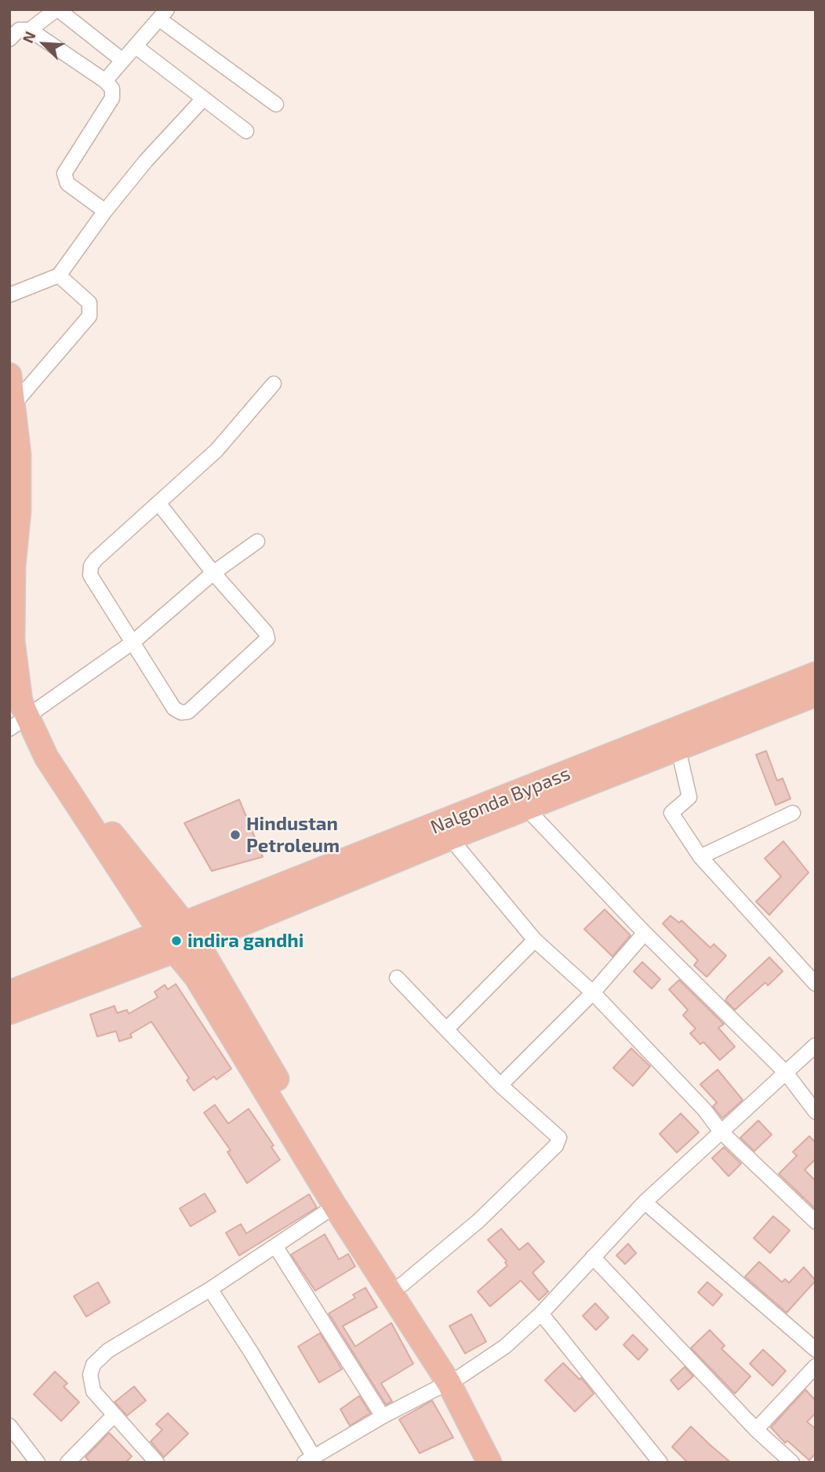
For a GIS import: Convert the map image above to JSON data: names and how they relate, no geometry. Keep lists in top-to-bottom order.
{
  "streets": {
    "highway": ["Nalgonda Bypass"]
  },
  "places": ["Hindustan Petroleum", "indira gandhi"],
  "north": "top left"
}
